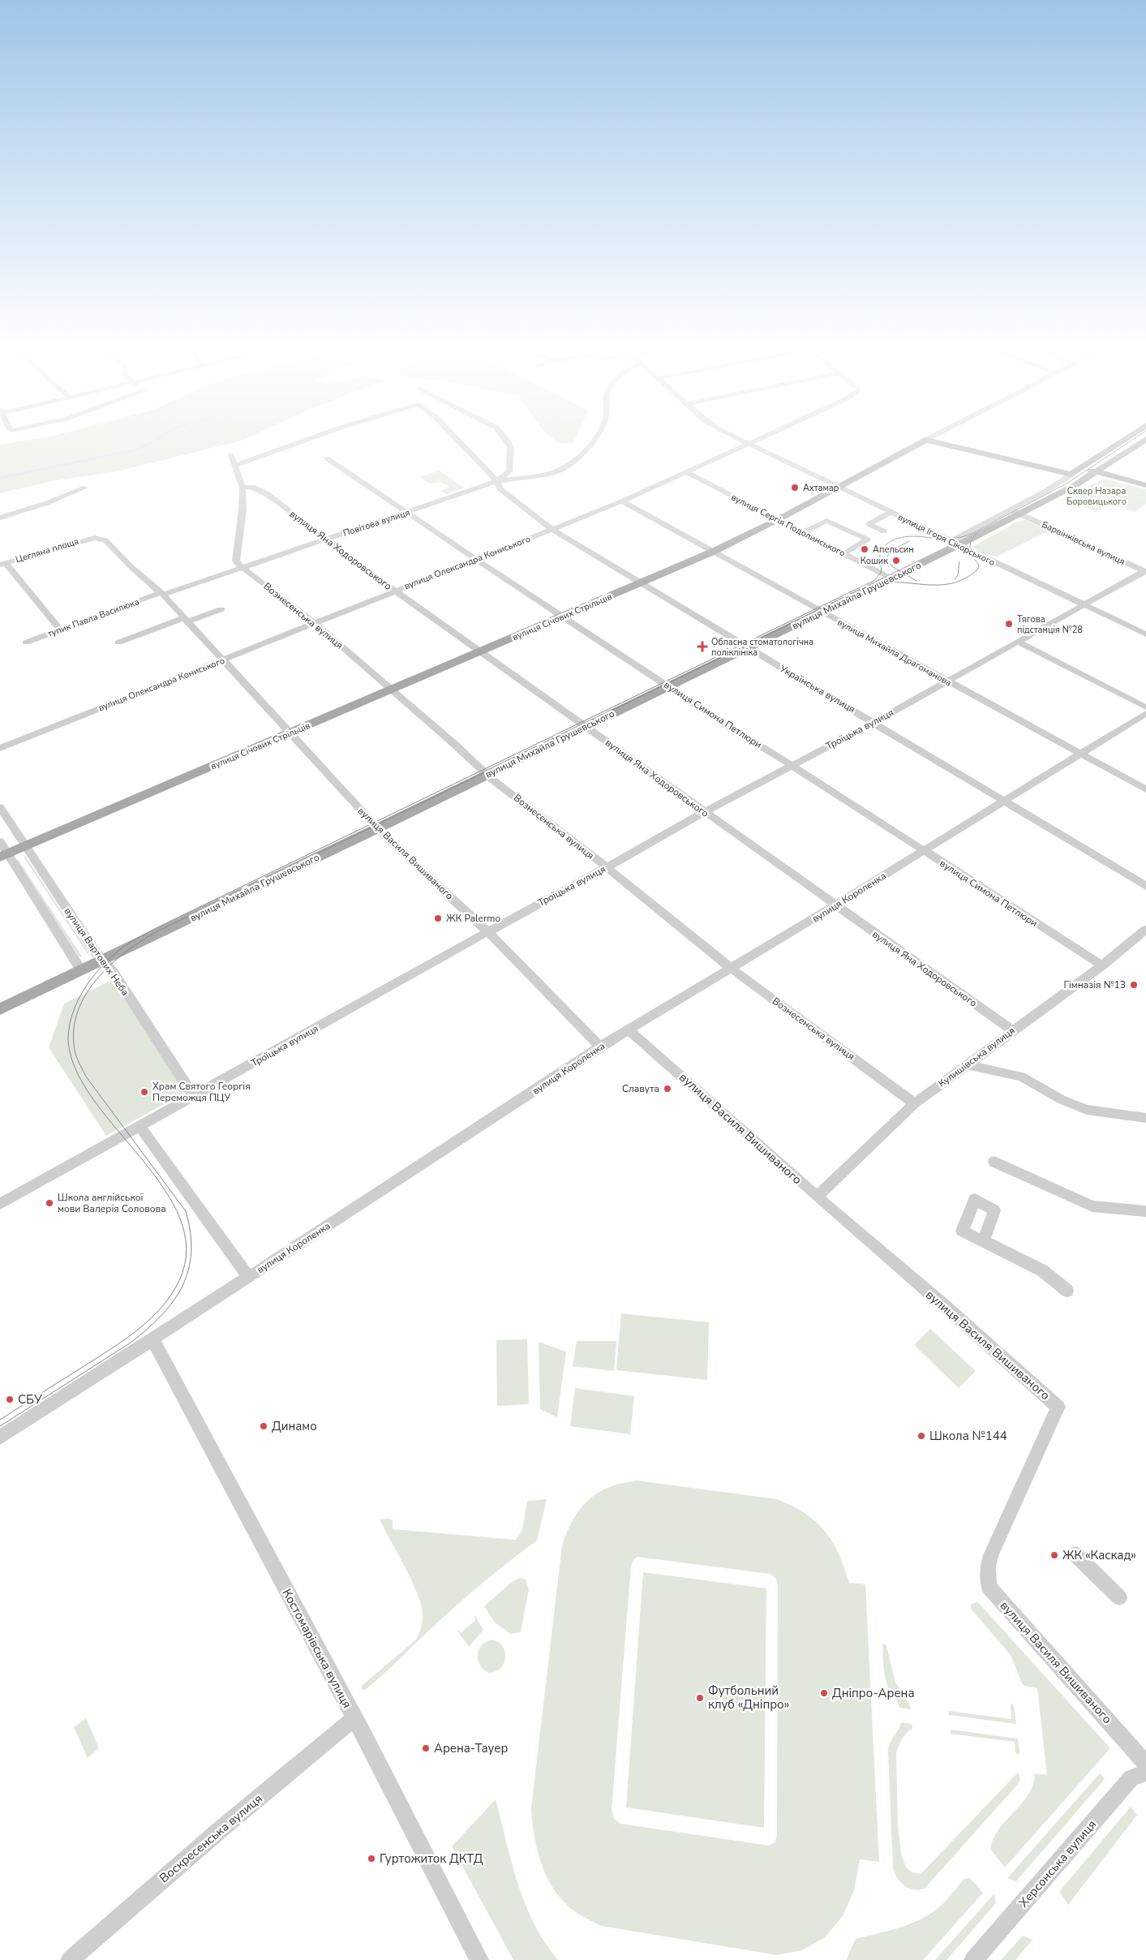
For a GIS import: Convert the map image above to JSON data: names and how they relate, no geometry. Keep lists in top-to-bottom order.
{
  "streets": {
    "main road": ["вулиця Михайла Грушевського", "вулиця Січових Стрільців"],
    "street": [
      "Повітова вулиця",
      "вулиця Сергія Подолинського",
      "вулиця Ігоря Сікорського",
      "Барвінківська вулиця",
      "Цегляна площа",
      "вулиця Яна Ходоровського",
      "вулиця Олександра Кониського",
      "Вознесенська вулиця",
      "тупик Павла Василюка",
      "вулиця Михайла Драгоманова",
      "Українська вулиця",
      "вулиця Симона Петлюри",
      "Троїцька вулиця",
      "вулиця Василя Вишиваного",
      "вулиця Короленка",
      "вулиця Вартових Неба",
      "Кулишівська вулиця",
      "Костомарівська вулиця",
      "Воскресенська вулиця",
      "Херсонська вулиця"
    ]
  },
  "crossings": [
    ["Повітова вулиця", "вулиця Яна Ходоровського"],
    ["Повітова вулиця", "Вознесенська вулиця"],
    ["Повітова вулиця", "тупик Павла Василюка"],
    ["Повітова вулиця", "Українська вулиця"],
    ["Повітова вулиця", "вулиця Симона Петлюри"],
    ["Повітова вулиця", "вулиця Василя Вишиваного"],
    ["вулиця Сергія Подолинського", "вулиця Олександра Кониського"],
    ["вулиця Сергія Подолинського", "вулиця Михайла Грушевського"],
    ["вулиця Сергія Подолинського", "вулиця Січових Стрільців"],
    ["вулиця Ігоря Сікорського", "вулиця Олександра Кониського"],
    ["вулиця Ігоря Сікорського", "вулиця Михайла Грушевського"],
    ["вулиця Ігоря Сікорського", "вулиця Січових Стрільців"],
    ["вулиця Ігоря Сікорського", "Троїцька вулиця"],
    ["Барвінківська вулиця", "вулиця Михайла Грушевського"],
    ["Барвінківська вулиця", "Троїцька вулиця"],
    ["Цегляна площа", "вулиця Василя Вишиваного"],
    ["вулиця Яна Ходоровського", "вулиця Олександра Кониського"],
    ["вулиця Яна Ходоровського", "вулиця Михайла Грушевського"],
    ["вулиця Яна Ходоровського", "вулиця Січових Стрільців"],
    ["вулиця Яна Ходоровського", "Троїцька вулиця"],
    ["вулиця Яна Ходоровського", "вулиця Короленка"],
    ["вулиця Яна Ходоровського", "Кулишівська вулиця"],
    ["вулиця Олександра Кониського", "Вознесенська вулиця"],
    ["вулиця Олександра Кониського", "вулиця Михайла Драгоманова"],
    ["вулиця Олександра Кониського", "Українська вулиця"],
    ["вулиця Олександра Кониського", "вулиця Симона Петлюри"],
    ["вулиця Олександра Кониського", "вулиця Василя Вишиваного"],
    ["вулиця Михайла Грушевського", "Вознесенська вулиця"],
    ["вулиця Михайла Грушевського", "вулиця Михайла Драгоманова"],
    ["вулиця Михайла Грушевського", "Українська вулиця"],
    ["вулиця Михайла Грушевського", "вулиця Симона Петлюри"],
    ["вулиця Михайла Грушевського", "вулиця Василя Вишиваного"],
    ["вулиця Михайла Грушевського", "вулиця Вартових Неба"],
    ["Вознесенська вулиця", "вулиця Січових Стрільців"],
    ["Вознесенська вулиця", "Троїцька вулиця"],
    ["Вознесенська вулиця", "вулиця Короленка"],
    ["Вознесенська вулиця", "Кулишівська вулиця"],
    ["вулиця Січових Стрільців", "вулиця Михайла Драгоманова"],
    ["вулиця Січових Стрільців", "Українська вулиця"],
    ["вулиця Січових Стрільців", "вулиця Симона Петлюри"],
    ["вулиця Січових Стрільців", "вулиця Василя Вишиваного"],
    ["вулиця Січових Стрільців", "вулиця Вартових Неба"],
    ["тупик Павла Василюка", "вулиця Василя Вишиваного"],
    ["вулиця Михайла Драгоманова", "Троїцька вулиця"],
    ["вулиця Михайла Драгоманова", "вулиця Короленка"],
    ["Українська вулиця", "Троїцька вулиця"],
    ["Українська вулиця", "вулиця Короленка"],
    ["вулиця Симона Петлюри", "Троїцька вулиця"],
    ["вулиця Симона Петлюри", "вулиця Короленка"],
    ["вулиця Симона Петлюри", "Кулишівська вулиця"],
    ["Троїцька вулиця", "вулиця Василя Вишиваного"],
    ["Троїцька вулиця", "вулиця Вартових Неба"],
    ["вулиця Василя Вишиваного", "вулиця Короленка"],
    ["вулиця Василя Вишиваного", "Кулишівська вулиця"],
    ["вулиця Короленка", "Костомарівська вулиця"],
    ["Костомарівська вулиця", "Воскресенська вулиця"]
  ],
  "parks": ["Сквер Назара Боровицького"],
  "places": {
    "other": [
      "Ахтамар",
      "Апельсин",
      "Кошик",
      "Тягова пiдстанцiя №28",
      "ЖК Palermo",
      "Гімназія №13",
      "Славута",
      "Храм Святого Георгія Переможця ПЦУ",
      "Школа англійської мови Валерія Соловова",
      "СБУ",
      "Динамо",
      "Школа №144",
      "ЖК «Каскад»",
      "Дніпро-Арена",
      "Футбольний клуб «Дніпро»",
      "Арена-Тауер",
      "Гуртожиток ДКТД"
    ],
    "health": ["Обласна стоматологічна поліклініка"]
  }
}
